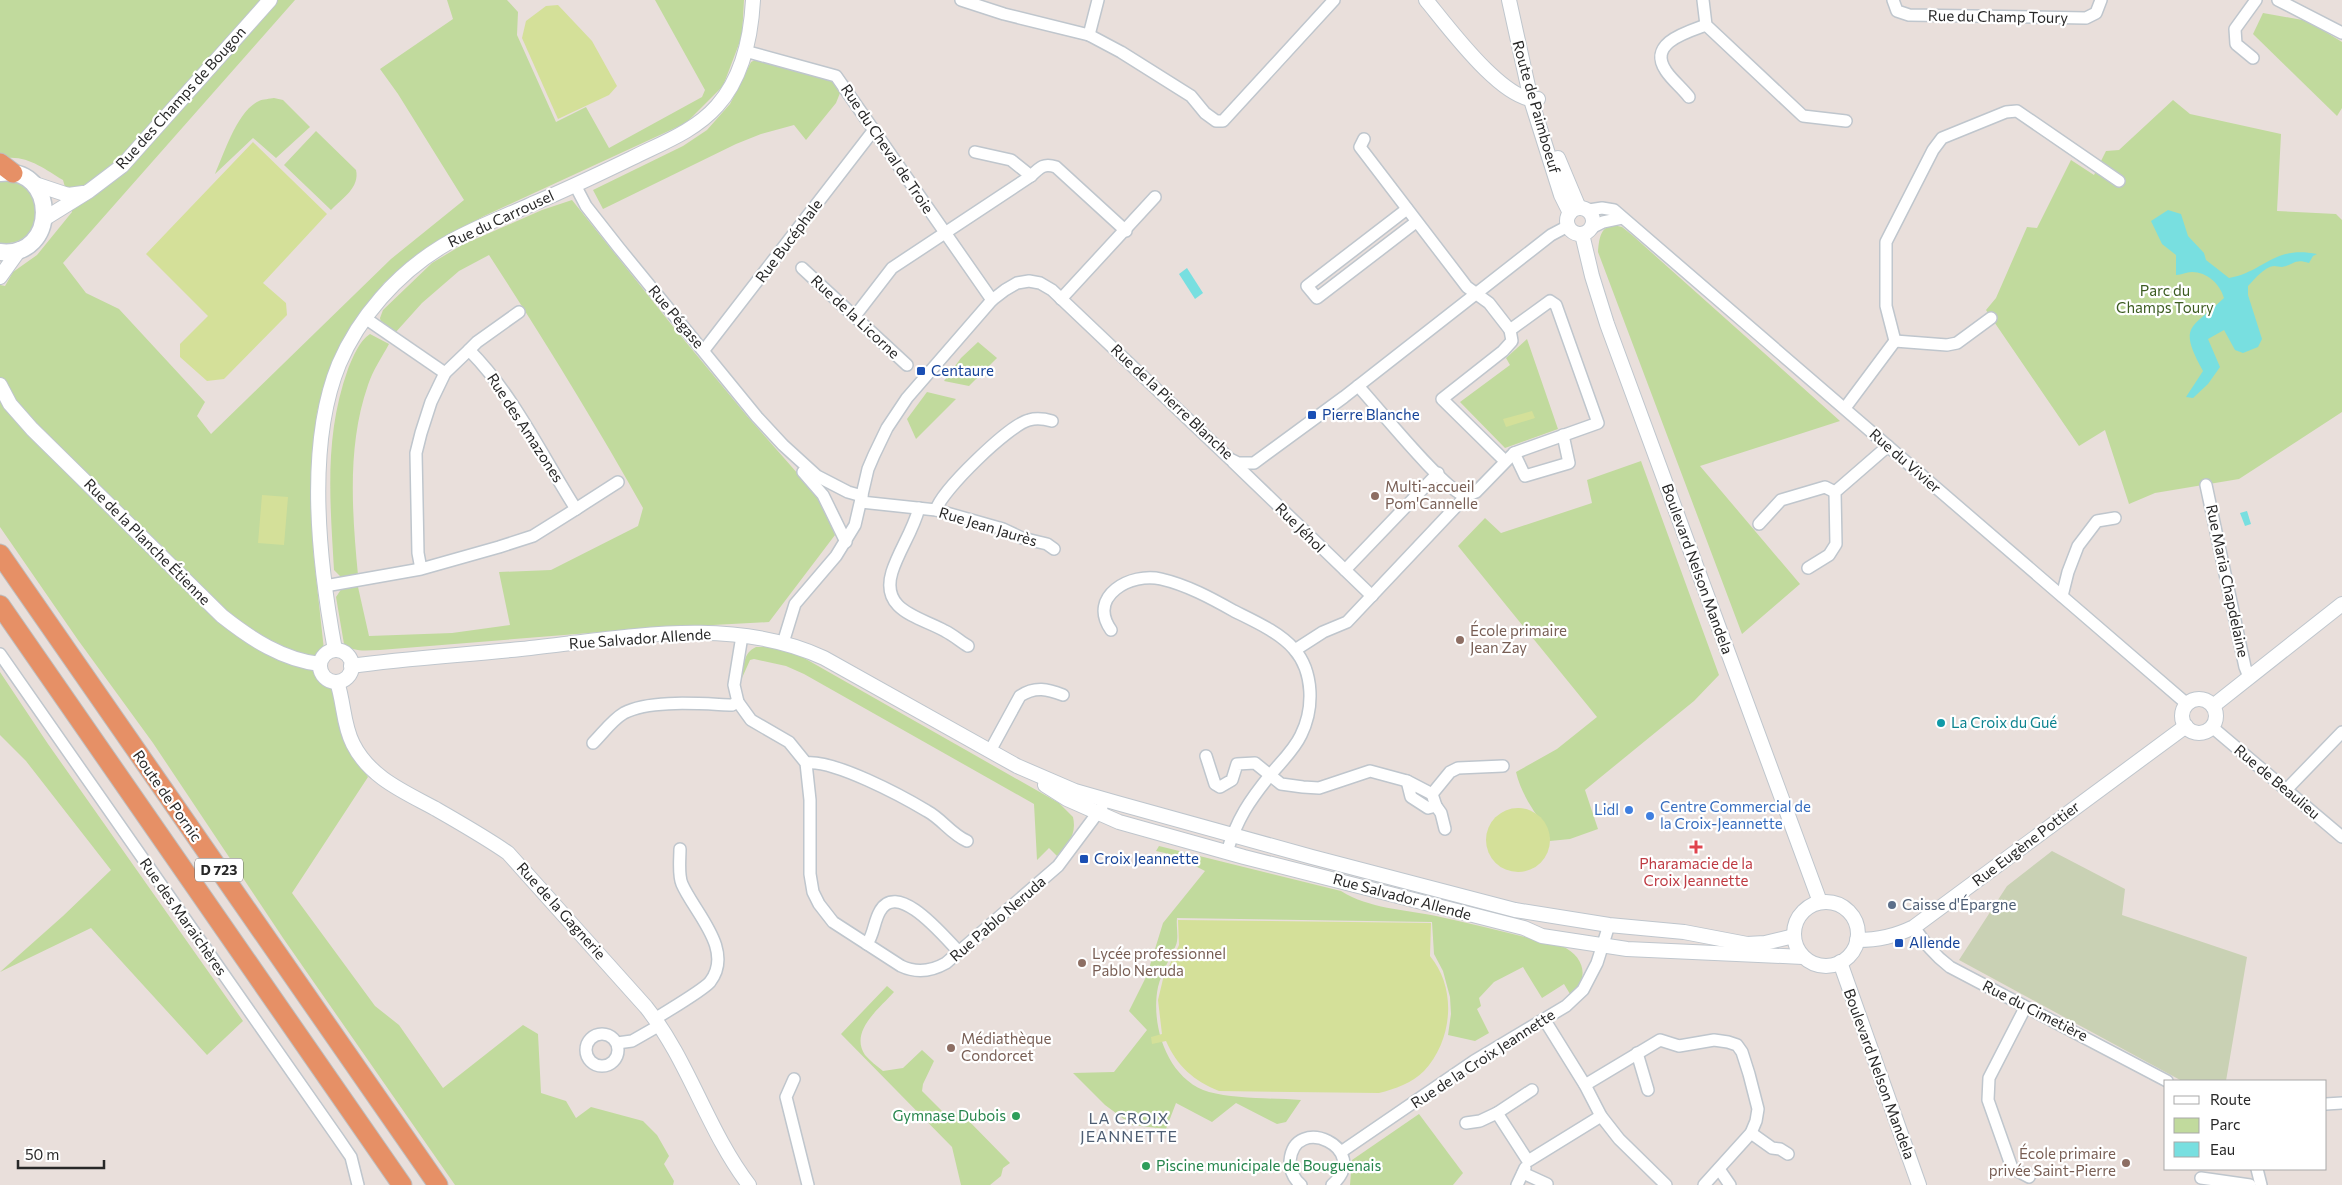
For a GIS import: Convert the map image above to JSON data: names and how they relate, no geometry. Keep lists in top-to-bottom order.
{
  "streets": {
    "highway": ["Route de Pornic", "D 723"],
    "street": [
      "Rue du Champ Toury",
      "Rue des Champs de Bougon",
      "Route de Paimboeuf",
      "Rue du Cheval de Troie",
      "Rue du Carrousel",
      "Rue Bucéphale",
      "Rue Pégase",
      "Rue de la Licorne",
      "Rue de la Pierre Blanche",
      "Rue des Amazones",
      "Rue du Vivier",
      "Rue Jean Jaurès",
      "Rue Jéhol",
      "Rue de la Planche Étienne",
      "Boulevard Nelson Mandela",
      "Rue Maria Chapdelaine",
      "Rue Salvador Allende",
      "Rue de Beaulieu",
      "Rue Eugène Pottier",
      "Rue de la Gagnerie",
      "Rue des Maraichères",
      "Rue Pablo Neruda",
      "Rue du Cimetière",
      "Rue de la Croix Jeannette"
    ]
  },
  "crossings": [
    ["Route de Paimboeuf", "Rue de la Pierre Blanche"],
    ["Route de Paimboeuf", "Rue du Vivier"],
    ["Route de Paimboeuf", "Boulevard Nelson Mandela"],
    ["Rue du Cheval de Troie", "Rue du Carrousel"],
    ["Rue du Cheval de Troie", "Rue Bucéphale"],
    ["Rue du Cheval de Troie", "Rue de la Pierre Blanche"],
    ["Rue du Carrousel", "Rue Pégase"],
    ["Rue du Carrousel", "Rue de la Planche Étienne"],
    ["Rue du Carrousel", "Rue Salvador Allende"],
    ["Rue du Carrousel", "Rue de la Gagnerie"],
    ["Rue Bucéphale", "Rue Pégase"],
    ["Rue Pégase", "Rue de la Pierre Blanche"],
    ["Rue Pégase", "Rue Jean Jaurès"],
    ["Rue de la Pierre Blanche", "Rue du Vivier"],
    ["Rue de la Pierre Blanche", "Rue Jean Jaurès"],
    ["Rue de la Pierre Blanche", "Rue Jéhol"],
    ["Rue de la Pierre Blanche", "Rue Salvador Allende"],
    ["Rue du Vivier", "Rue de Beaulieu"],
    ["Rue du Vivier", "Rue Eugène Pottier"],
    ["Rue de la Planche Étienne", "Rue Salvador Allende"],
    ["Rue de la Planche Étienne", "Rue de la Gagnerie"],
    ["Boulevard Nelson Mandela", "Rue Salvador Allende"],
    ["Boulevard Nelson Mandela", "Rue Eugène Pottier"],
    ["Rue Salvador Allende", "Rue Eugène Pottier"],
    ["Rue Salvador Allende", "Rue de la Gagnerie"],
    ["Rue Salvador Allende", "Rue Pablo Neruda"],
    ["Rue Salvador Allende", "Rue de la Croix Jeannette"],
    ["Rue de Beaulieu", "Rue Eugène Pottier"],
    ["Rue Eugène Pottier", "Rue du Cimetière"]
  ],
  "districts": ["LA CROIX JEANNETTE"],
  "parks": ["Parc du Champs Toury"],
  "places": {
    "transit": [
      "Centaure",
      "Pierre Blanche",
      "Croix Jeannette",
      "Allende"
    ],
    "other": [
      "Multi-accueil Pom'Cannelle",
      "École primaire Jean Zay",
      "La Croix du Gué",
      "Lidl",
      "Centre Commercial de la Croix-Jeannette",
      "Caisse d'Épargne",
      "Lycée professionnel Pablo Neruda",
      "Médiathèque Condorcet",
      "Gymnase Dubois",
      "École primaire privée Saint-Pierre",
      "Piscine municipale de Bouguenais"
    ],
    "health": ["Pharamacie de la Croix Jeannette"]
  },
  "legend": ["Route", "Parc", "Eau"],
  "scale_bar": "50 m"
}
